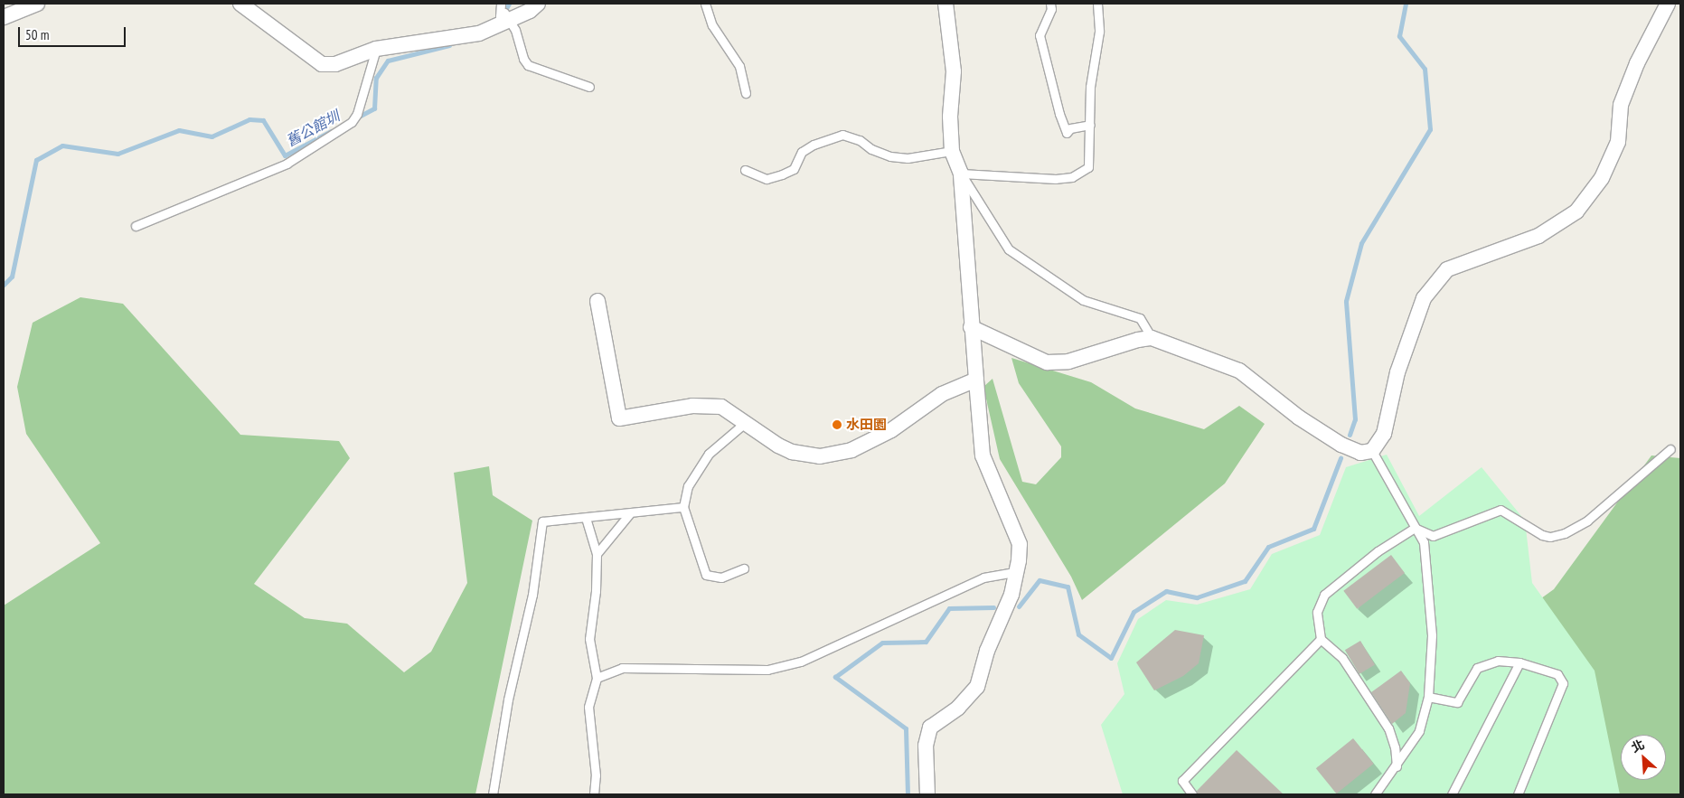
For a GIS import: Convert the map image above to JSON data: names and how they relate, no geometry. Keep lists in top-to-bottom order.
{
  "water": ["舊公館圳"],
  "places": ["水田園"],
  "scale_bar": "50 m",
  "north": "top left"
}
